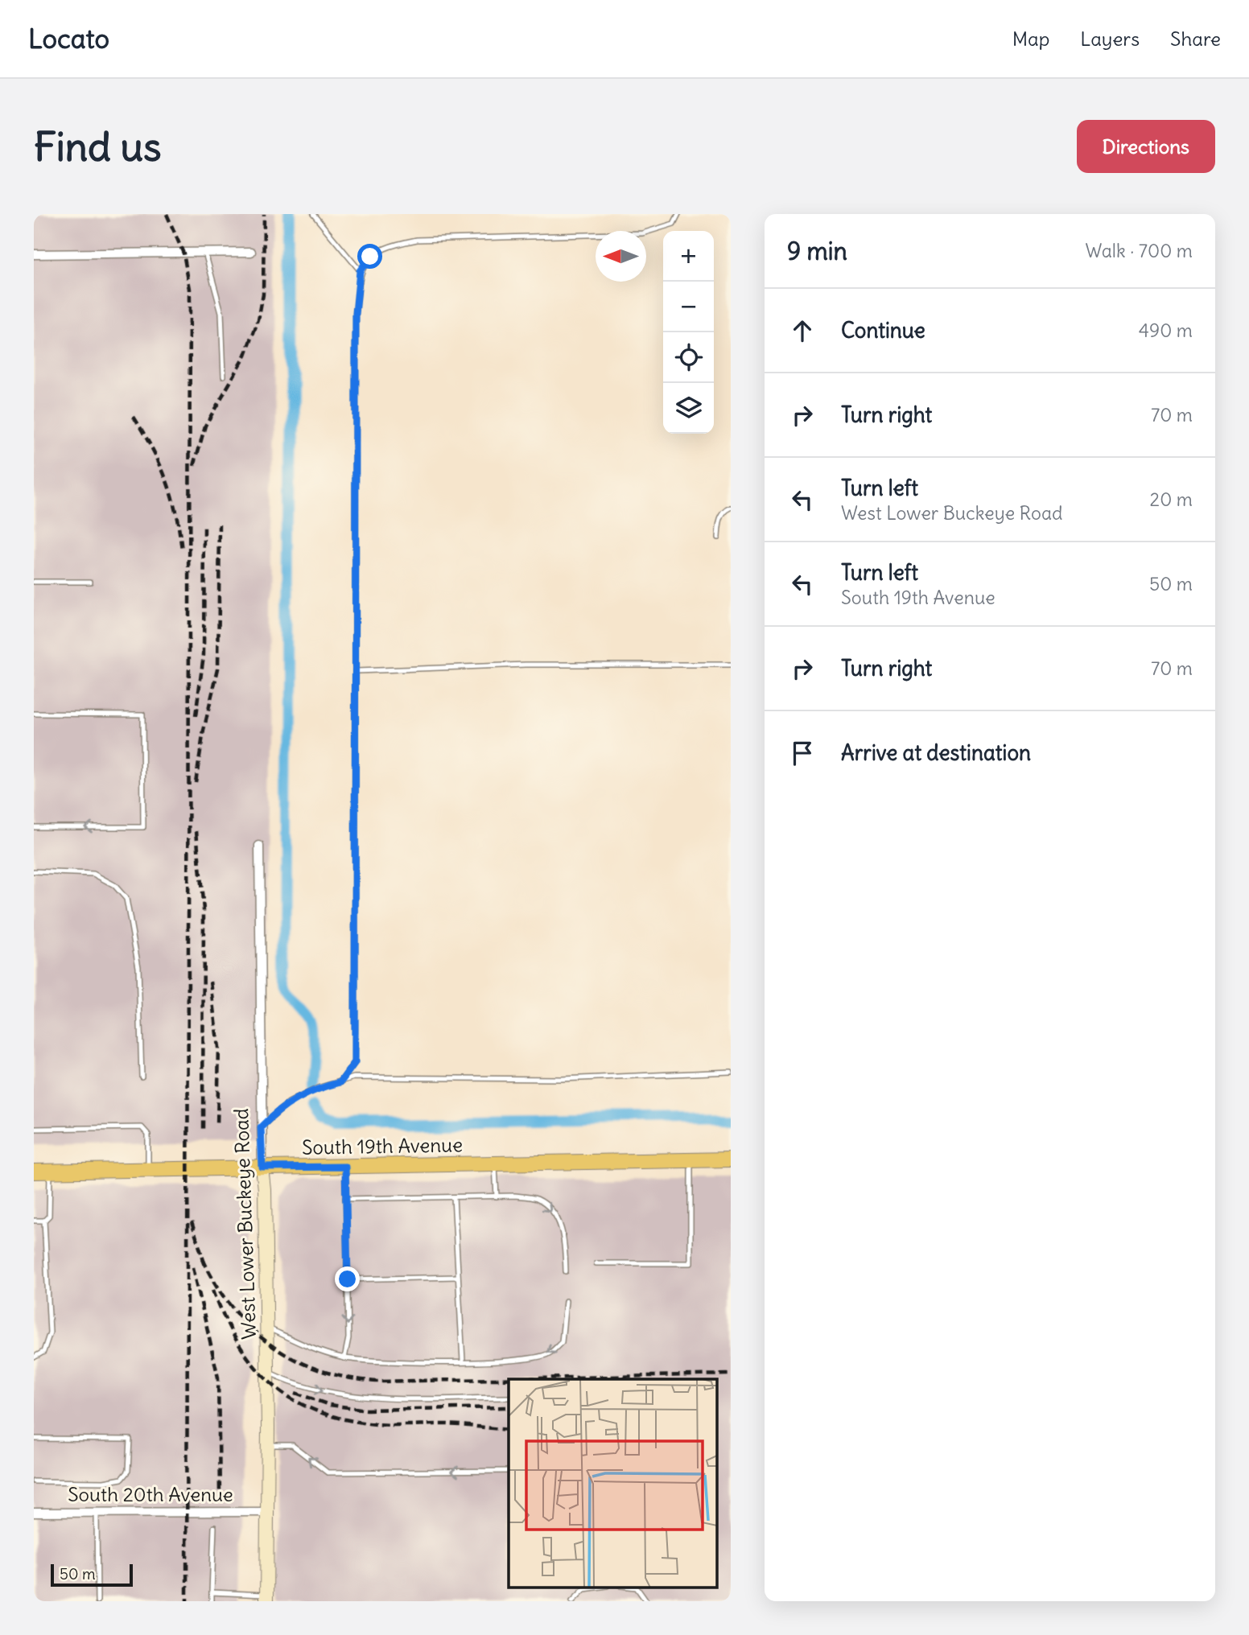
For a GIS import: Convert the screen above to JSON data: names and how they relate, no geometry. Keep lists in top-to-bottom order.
{
  "streets": {
    "main road": ["South 19th Avenue", "West Lower Buckeye Road"],
    "street": ["South 20th Avenue"]
  },
  "crossings": [
    ["South 19th Avenue", "West Lower Buckeye Road"],
    ["West Lower Buckeye Road", "South 20th Avenue"]
  ],
  "scale_bar": "50 m",
  "north": "left",
  "page": {
    "header": "Locato",
    "nav": ["Map", "Layers", "Share"],
    "buttons": "Directions",
    "title": "Find us",
    "heading": ["9 min", "Walk · 700 m"],
    "map_buttons": ["+", "−"],
    "list": [
      ["Continue", "490 m"],
      ["Turn right", "70 m"],
      ["Turn left", "West Lower Buckeye Road", "20 m"],
      ["Turn left", "South 19th Avenue", "50 m"],
      ["Turn right", "70 m"],
      "Arrive at destination"
    ],
    "scale": "50 m"
  }
}
